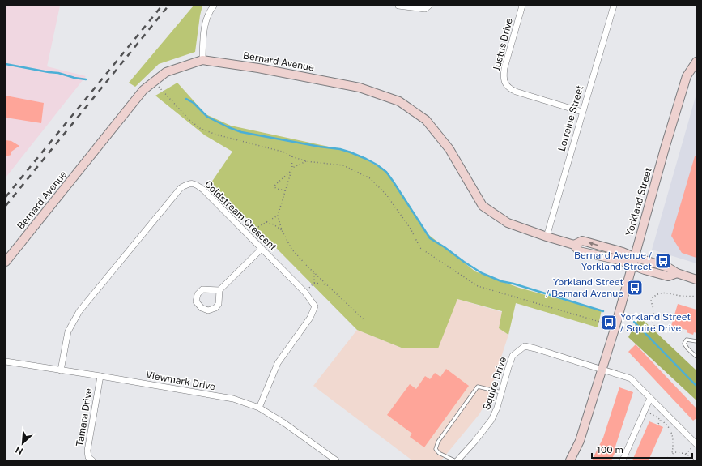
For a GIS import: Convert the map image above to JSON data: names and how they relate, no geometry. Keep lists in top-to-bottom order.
{
  "streets": {
    "street": [
      "Justus Drive",
      "Bernard Avenue",
      "Lorraine Street",
      "Yorkland Street",
      "Coldstream Crescent",
      "Viewmark Drive",
      "Squire Drive",
      "Tamara Drive"
    ]
  },
  "crossings": [
    ["Justus Drive", "Lorraine Street"],
    ["Bernard Avenue", "Lorraine Street"],
    ["Bernard Avenue", "Yorkland Street"],
    ["Yorkland Street", "Squire Drive"],
    ["Coldstream Crescent", "Viewmark Drive"],
    ["Viewmark Drive", "Tamara Drive"]
  ],
  "places": {
    "bus stop": ["Bernard Avenue / Yorkland Street", "Yorkland Street / Bernard Avenue", "Yorkland Street / Squire Drive"]
  },
  "scale_bar": "100 m",
  "north": "bottom left"
}
